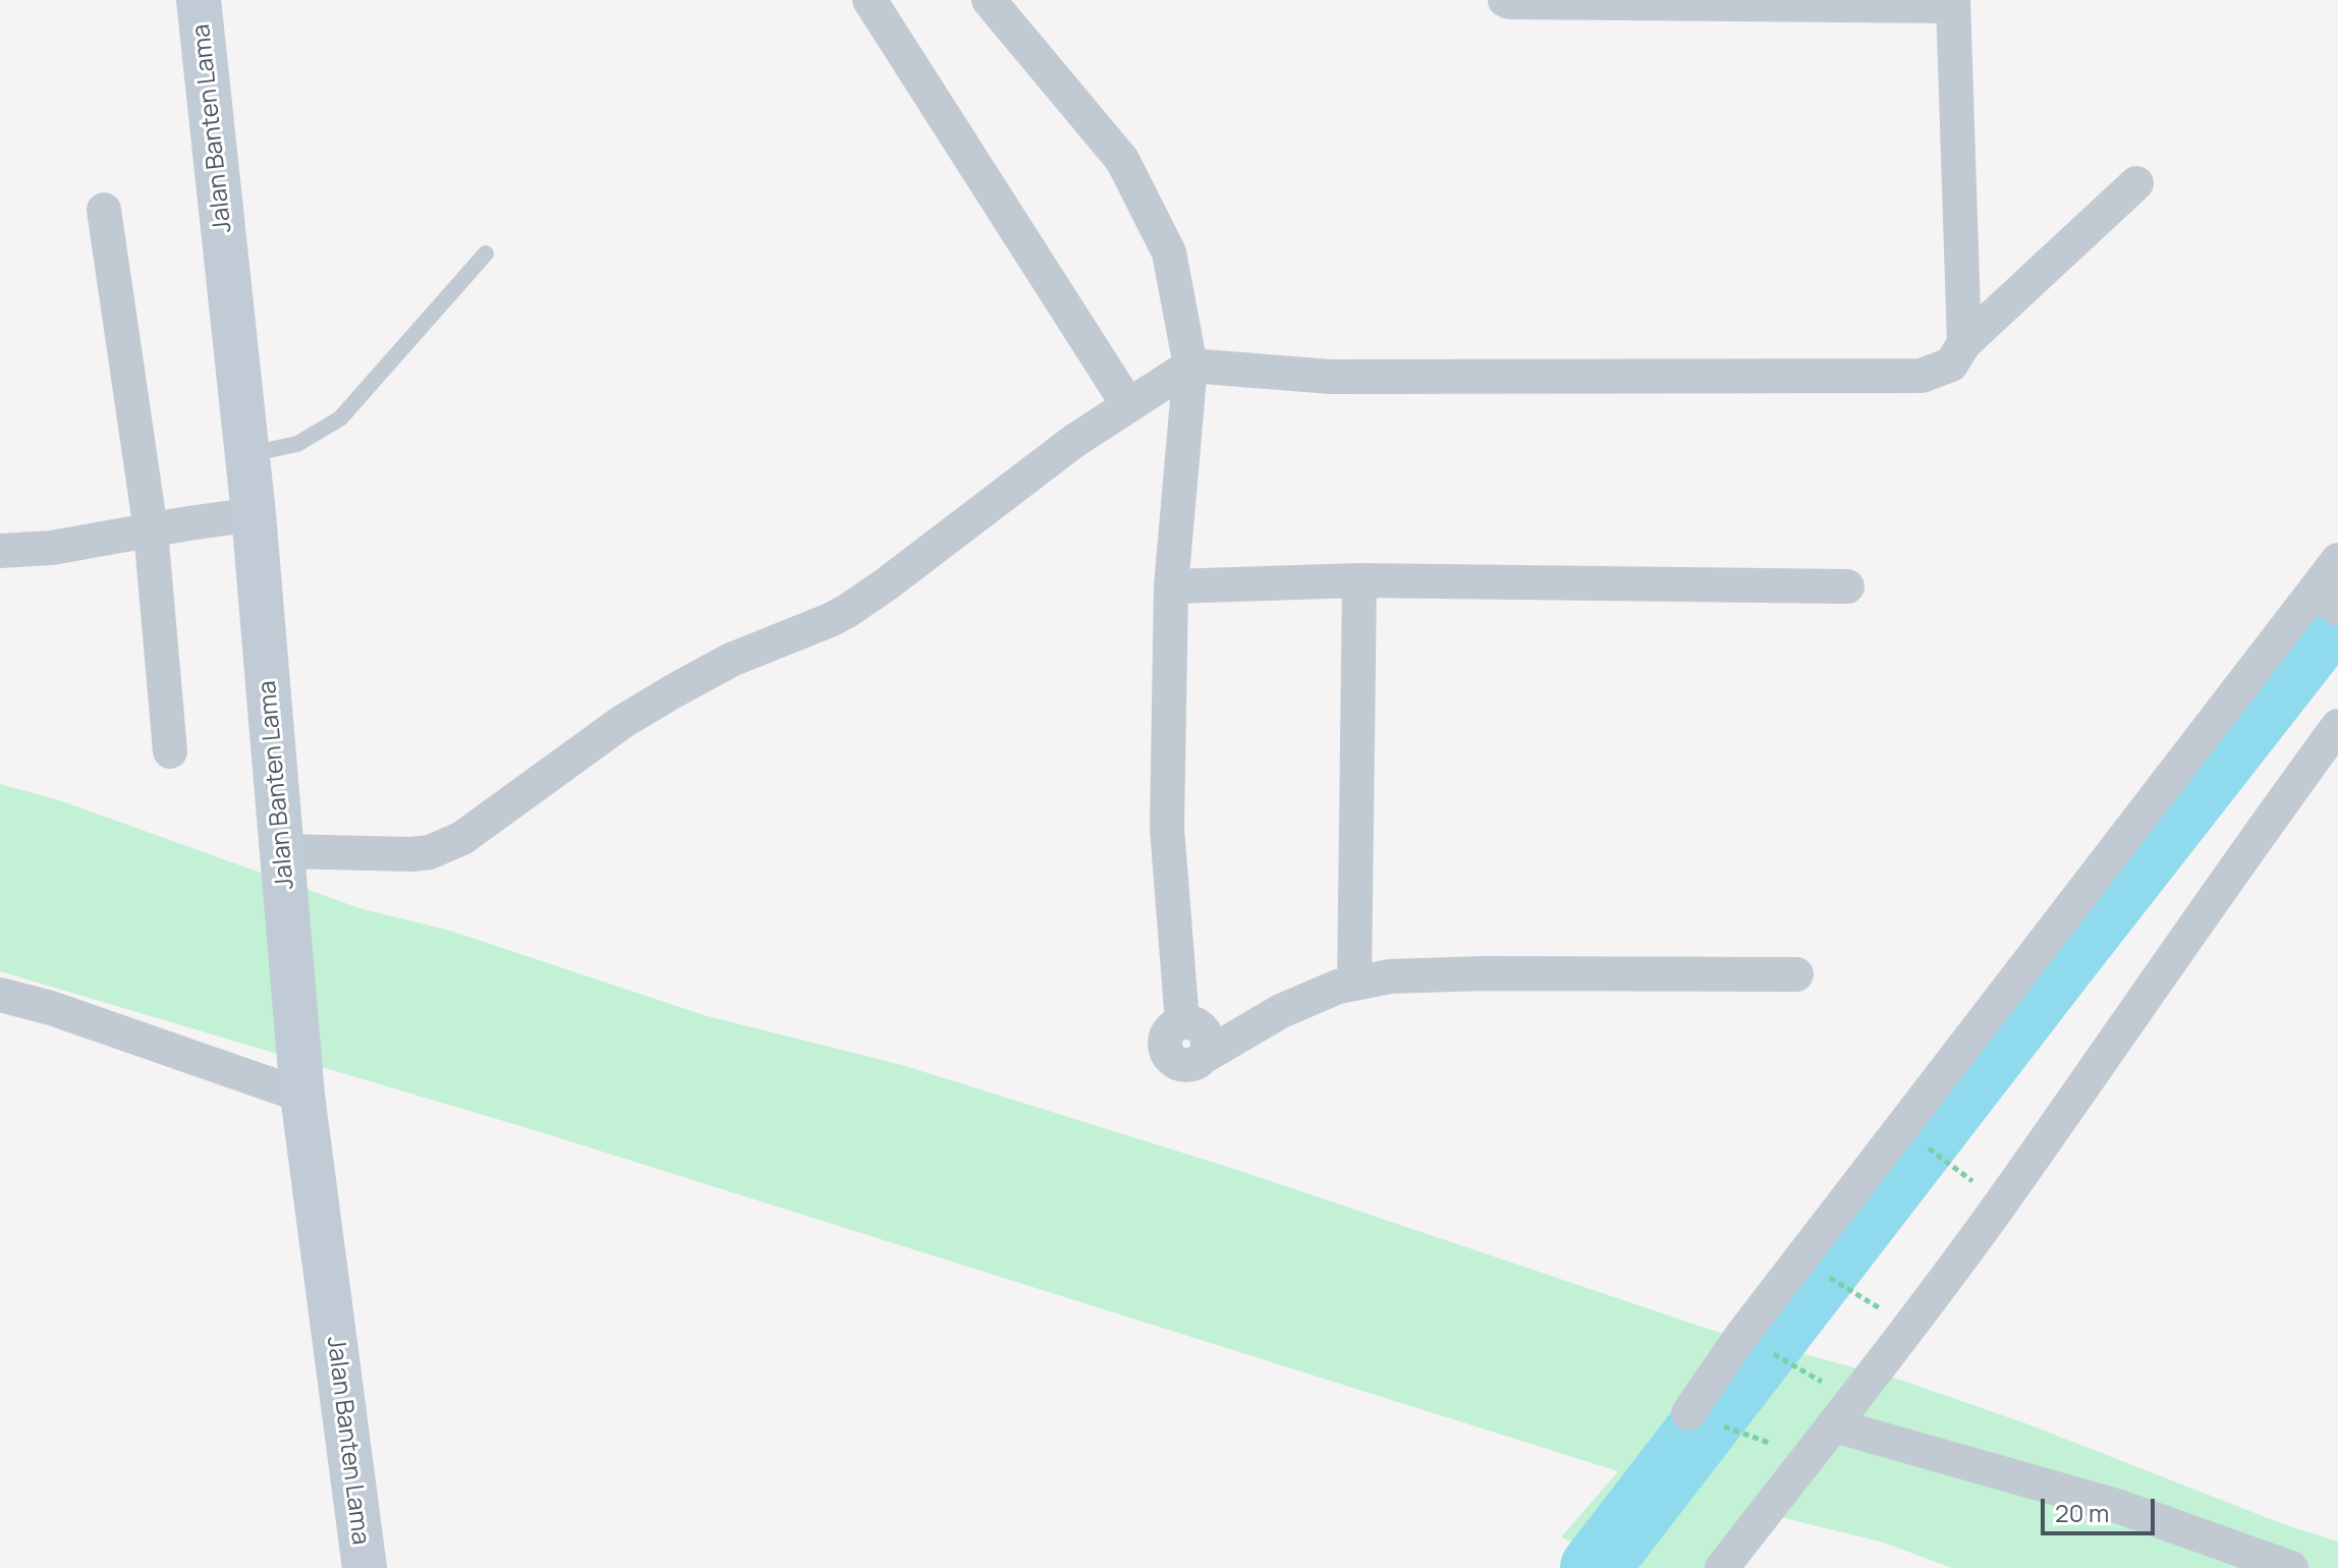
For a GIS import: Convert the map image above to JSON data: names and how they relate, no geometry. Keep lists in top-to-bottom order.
{
  "streets": {
    "main road": ["Jalan Banten Lama"]
  },
  "scale_bar": "20 m"
}
